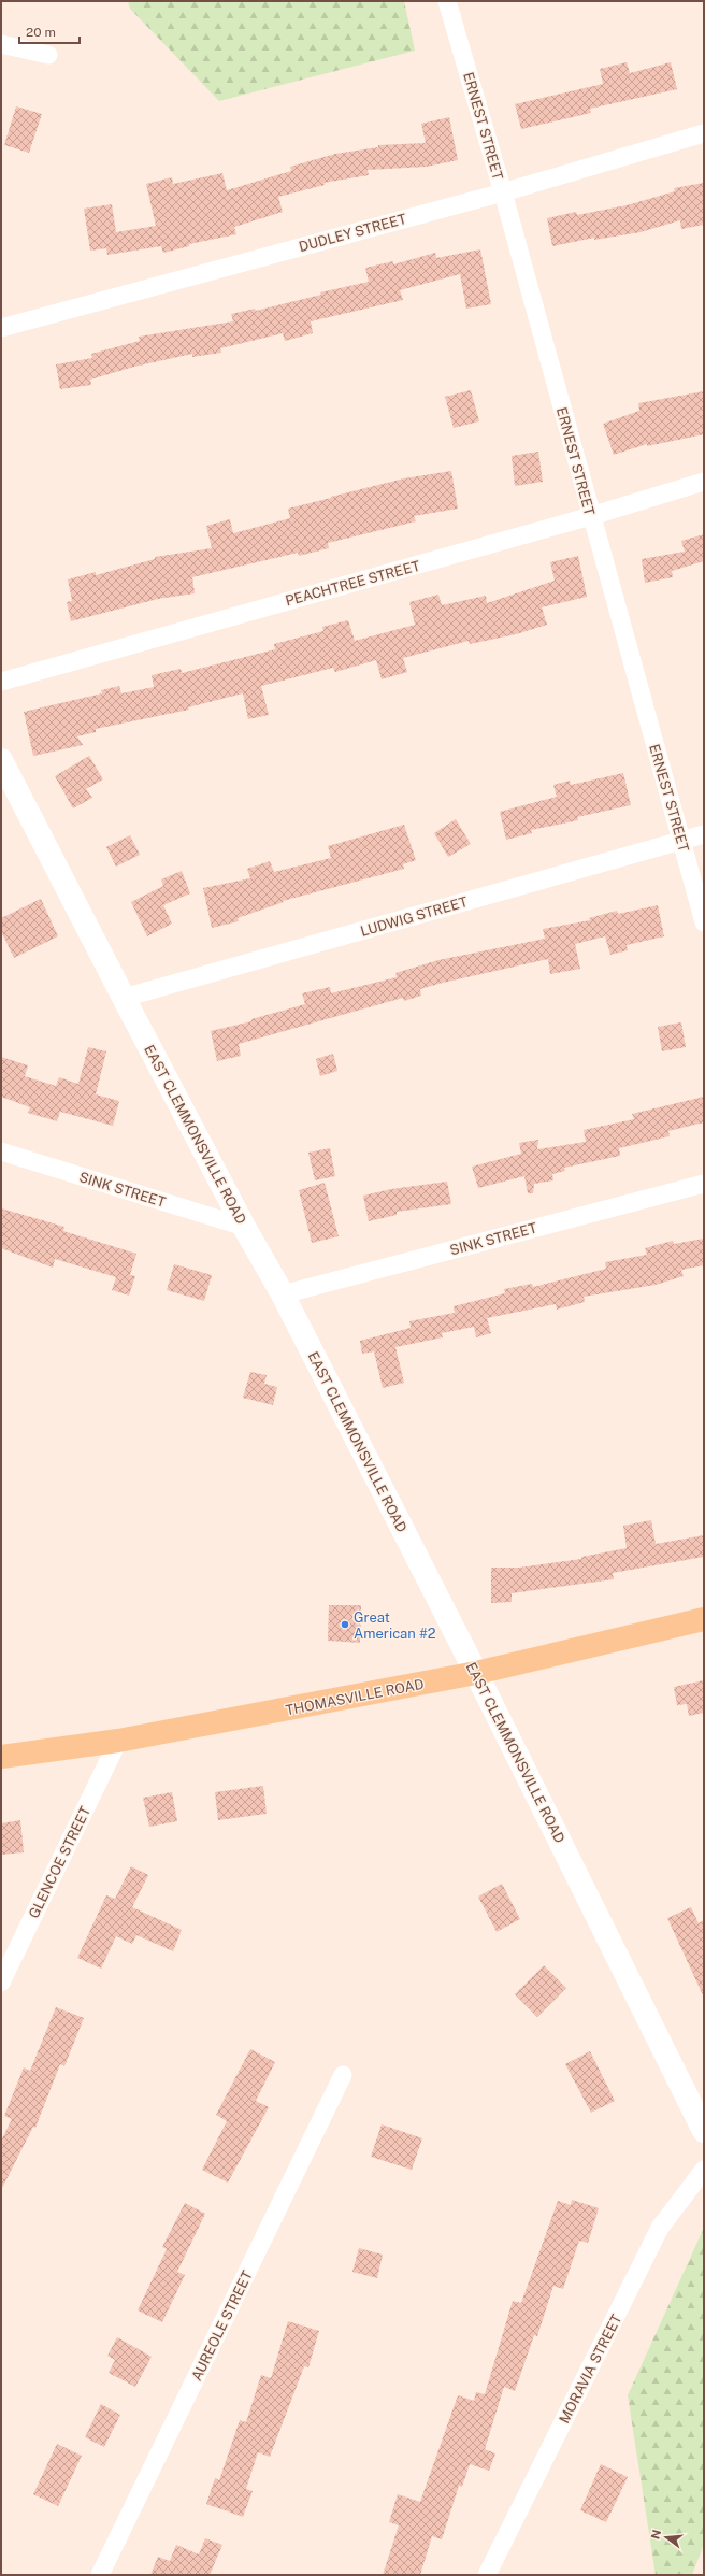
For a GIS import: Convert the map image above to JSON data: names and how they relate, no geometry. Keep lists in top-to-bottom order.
{
  "streets": {
    "main road": ["EAST CLEMMONSVILLE ROAD", "THOMASVILLE ROAD"],
    "street": [
      "ERNEST STREET",
      "DUDLEY STREET",
      "PEACHTREE STREET",
      "LUDWIG STREET",
      "SINK STREET",
      "GLENCOE STREET",
      "AUREOLE STREET",
      "MORAVIA STREET"
    ]
  },
  "crossings": [
    ["ERNEST STREET", "DUDLEY STREET"],
    ["ERNEST STREET", "PEACHTREE STREET"],
    ["ERNEST STREET", "LUDWIG STREET"],
    ["LUDWIG STREET", "EAST CLEMMONSVILLE ROAD"],
    ["EAST CLEMMONSVILLE ROAD", "SINK STREET"],
    ["EAST CLEMMONSVILLE ROAD", "THOMASVILLE ROAD"],
    ["THOMASVILLE ROAD", "GLENCOE STREET"]
  ],
  "places": ["Great American #2"],
  "scale_bar": "20 m",
  "north": "left"
}
